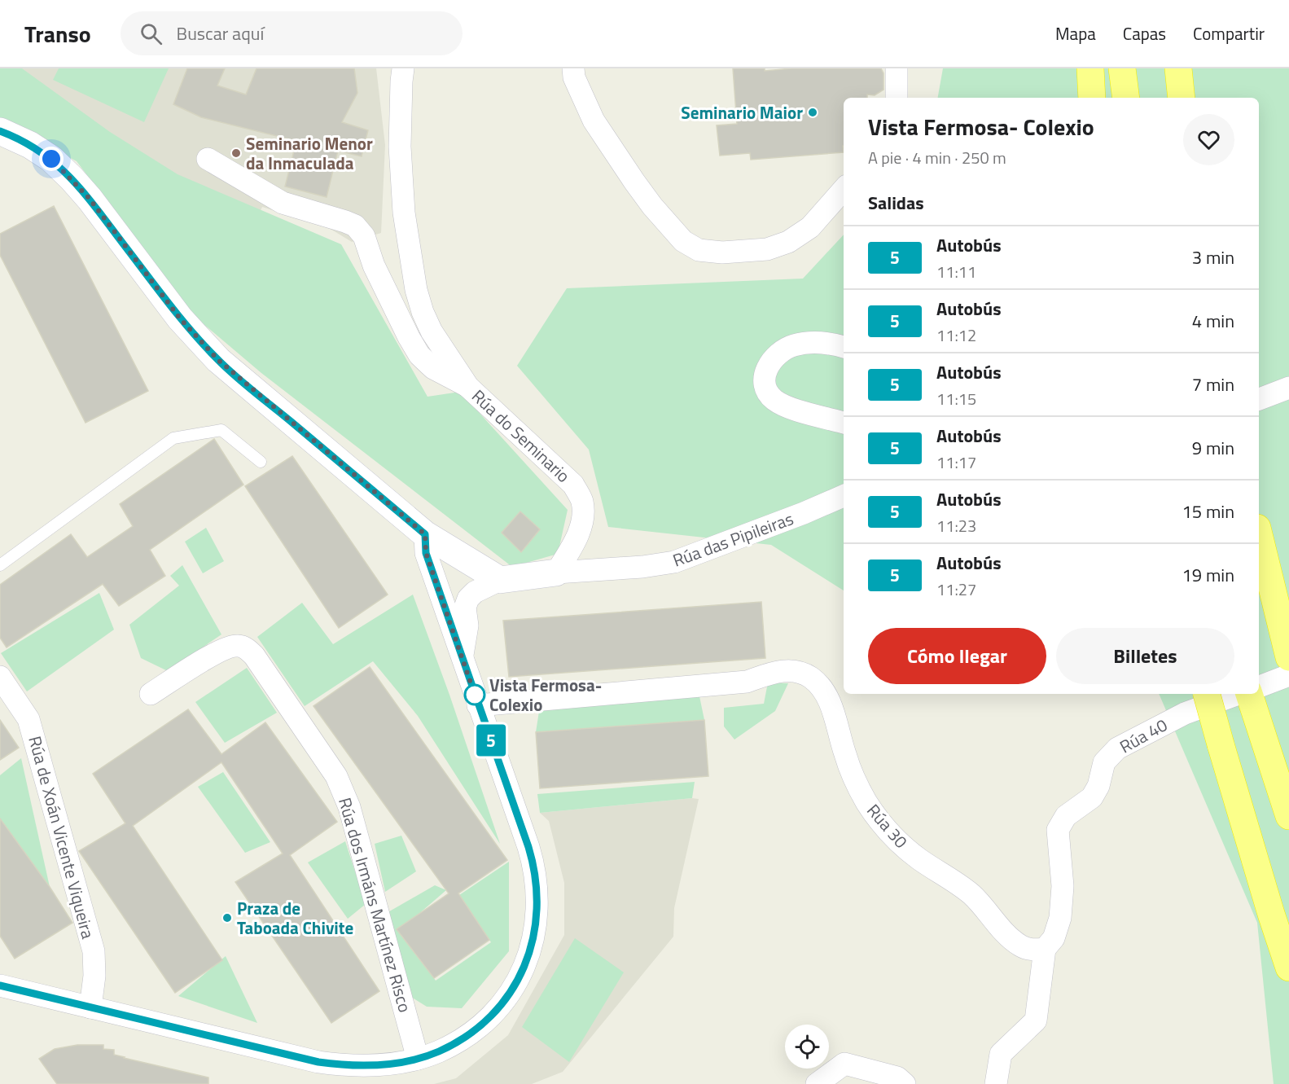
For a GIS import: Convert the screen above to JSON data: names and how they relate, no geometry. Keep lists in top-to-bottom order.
{
  "streets": {
    "street": [
      "Rúa do Seminario",
      "Rúa das Pipileiras",
      "Rúa 40",
      "Rúa 30",
      "Rúa de Xoán Vicente Viqueira",
      "Rúa dos Irmáns Martínez Risco"
    ]
  },
  "crossings": [
    ["Rúa do Seminario", "Rúa das Pipileiras"],
    ["Rúa 40", "Rúa 30"]
  ],
  "places": [
    "Seminario Maior",
    "Seminario Menor da Inmaculada",
    "Vista Fermosa- Colexio",
    "Praza de Taboada Chivite"
  ],
  "lines": ["bus line 5"],
  "page": {
    "header": "Transo",
    "search": "Buscar aquí",
    "nav": ["Mapa", "Capas", "Compartir"],
    "on_map": "5",
    "heading": [
      ["Vista Fermosa- Colexio", "A pie · 4 min · 250 m"],
      "Salidas"
    ],
    "list": [
      {
        "mark": "5",
        "name": "Autobús",
        "note": "11:11",
        "value": "3 min"
      },
      {
        "mark": "5",
        "name": "Autobús",
        "note": "11:12",
        "value": "4 min"
      },
      {
        "mark": "5",
        "name": "Autobús",
        "note": "11:15",
        "value": "7 min"
      },
      {
        "mark": "5",
        "name": "Autobús",
        "note": "11:17",
        "value": "9 min"
      },
      {
        "mark": "5",
        "name": "Autobús",
        "note": "11:23",
        "value": "15 min"
      },
      {
        "mark": "5",
        "name": "Autobús",
        "note": "11:27",
        "value": "19 min"
      }
    ],
    "buttons": ["Cómo llegar", "Billetes"]
  }
}
